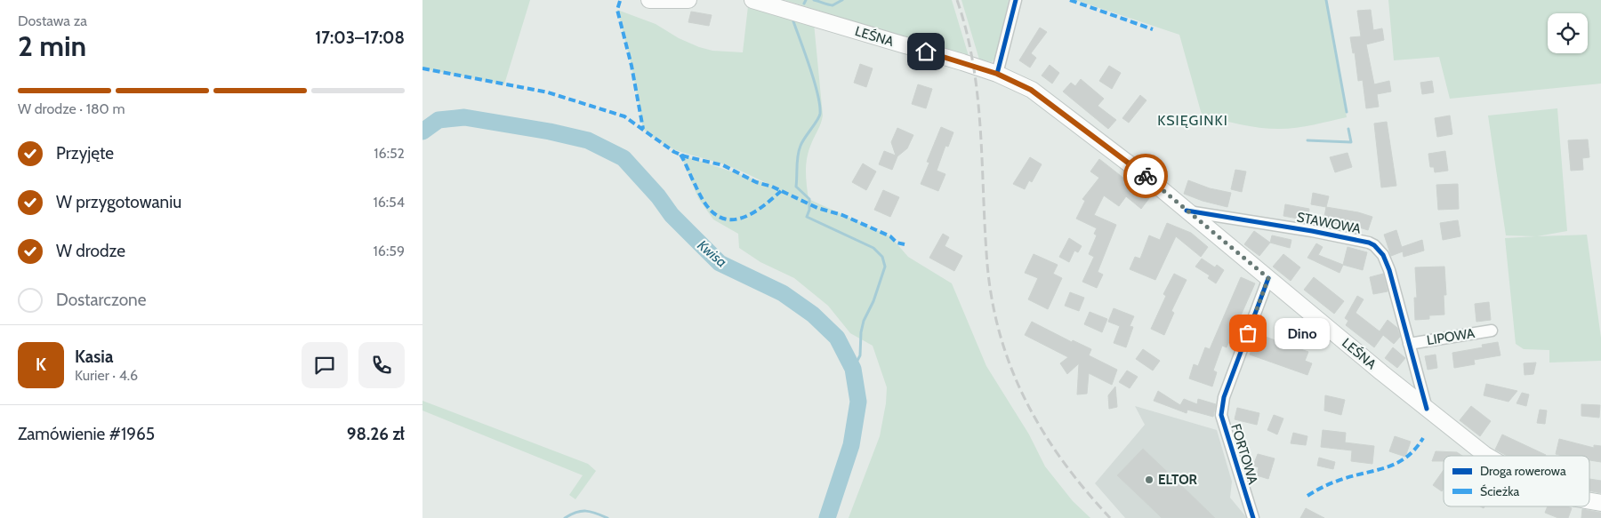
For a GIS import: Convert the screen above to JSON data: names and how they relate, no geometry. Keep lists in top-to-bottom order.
{
  "streets": {
    "main road": ["LEŚNA"],
    "street": ["STAWOWA", "LIPOWA", "FORTOWA"]
  },
  "crossings": [
    ["LEŚNA", "STAWOWA"],
    ["LEŚNA", "FORTOWA"],
    ["STAWOWA", "LIPOWA"]
  ],
  "districts": ["KSIĘGINKI"],
  "water": ["Kwisa"],
  "places": ["Dino", "ELTOR"],
  "legend": ["Droga rowerowa", "Ścieżka"],
  "page": {
    "heading": ["2 min", "Dostawa za", "17:03–17:08"],
    "panel": [
      "Kasia",
      "Kurier · 4.6",
      "Zamówienie #1965",
      "98.26 zł"
    ],
    "bar": "W drodze · 180 m",
    "list": [
      ["Przyjęte", "16:52"],
      ["W przygotowaniu", "16:54"],
      ["W drodze", "16:59"],
      "Dostarczone"
    ],
    "bubble": "Dino",
    "round": "K"
  }
}
